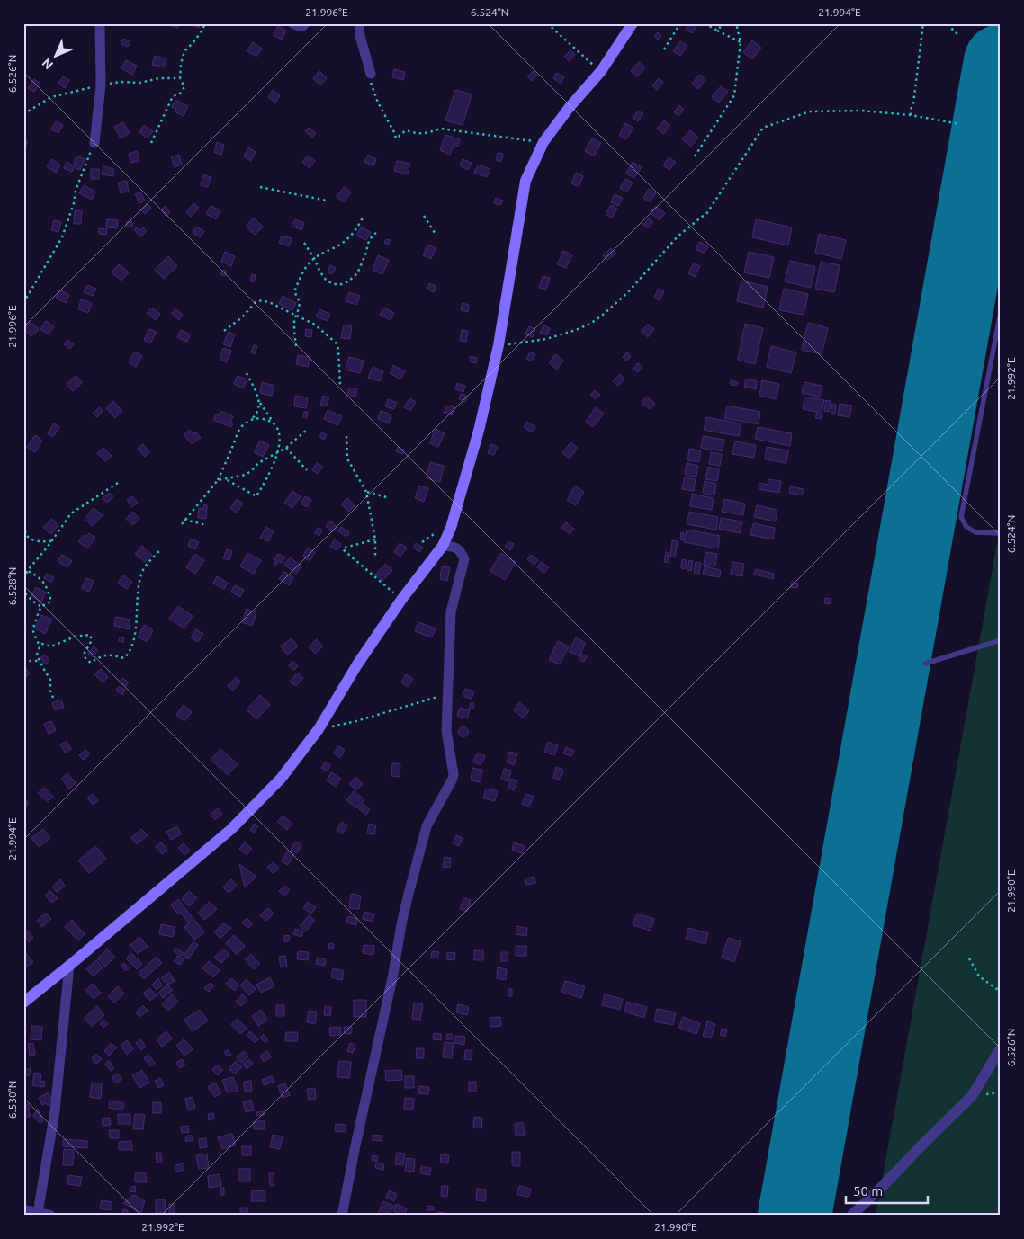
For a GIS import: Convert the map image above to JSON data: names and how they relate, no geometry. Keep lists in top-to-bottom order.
{
  "scale_bar": "50 m",
  "north": "bottom left",
  "coordinates": [
    "21.996°E",
    "6.524°N",
    "21.994°E",
    "6.526°N",
    "21.992°E",
    "6.528°N",
    "21.990°E",
    "6.530°N"
  ]
}
